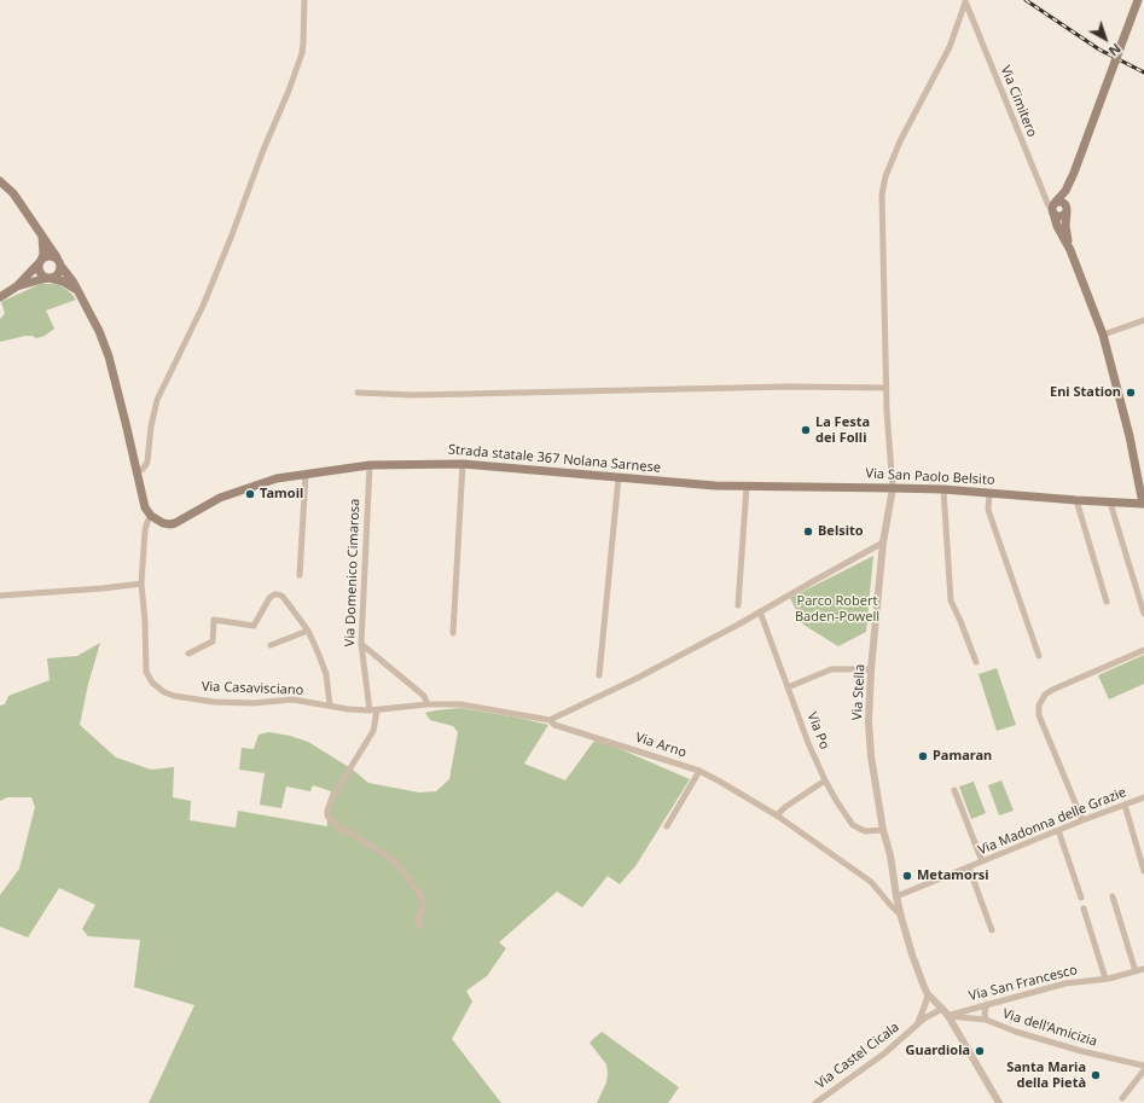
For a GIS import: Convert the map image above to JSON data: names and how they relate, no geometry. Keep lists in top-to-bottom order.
{
  "streets": {
    "main road": ["Strada statale 367 Nolana Sarnese", "Via San Paolo Belsito"],
    "street": [
      "Via Cimitero",
      "Via Domenico Cimarosa",
      "Via Casavisciano",
      "Via Stella",
      "Via Po",
      "Via Arno",
      "Via Madonna delle Grazie",
      "Via San Francesco",
      "Via dell'Amicizia",
      "Via Castel Cicala"
    ]
  },
  "crossings": [
    ["Strada statale 367 Nolana Sarnese", "Via San Paolo Belsito"],
    ["Strada statale 367 Nolana Sarnese", "Via Domenico Cimarosa"],
    ["Strada statale 367 Nolana Sarnese", "Via Casavisciano"],
    ["Via San Paolo Belsito", "Via Stella"],
    ["Via Domenico Cimarosa", "Via Casavisciano"],
    ["Via Domenico Cimarosa", "Via Arno"],
    ["Via Casavisciano", "Via Arno"],
    ["Via Stella", "Via Po"],
    ["Via Stella", "Via Arno"],
    ["Via Stella", "Via Madonna delle Grazie"],
    ["Via San Francesco", "Via dell'Amicizia"]
  ],
  "parks": ["Parco Robert Baden-Powell"],
  "places": [
    "Eni Station",
    "La Festa dei Folli",
    "Tamoil",
    "Belsito",
    "Pamaran",
    "Metamorsi",
    "Guardiola",
    "Santa Maria della Pietà"
  ],
  "north": "bottom right"
}
